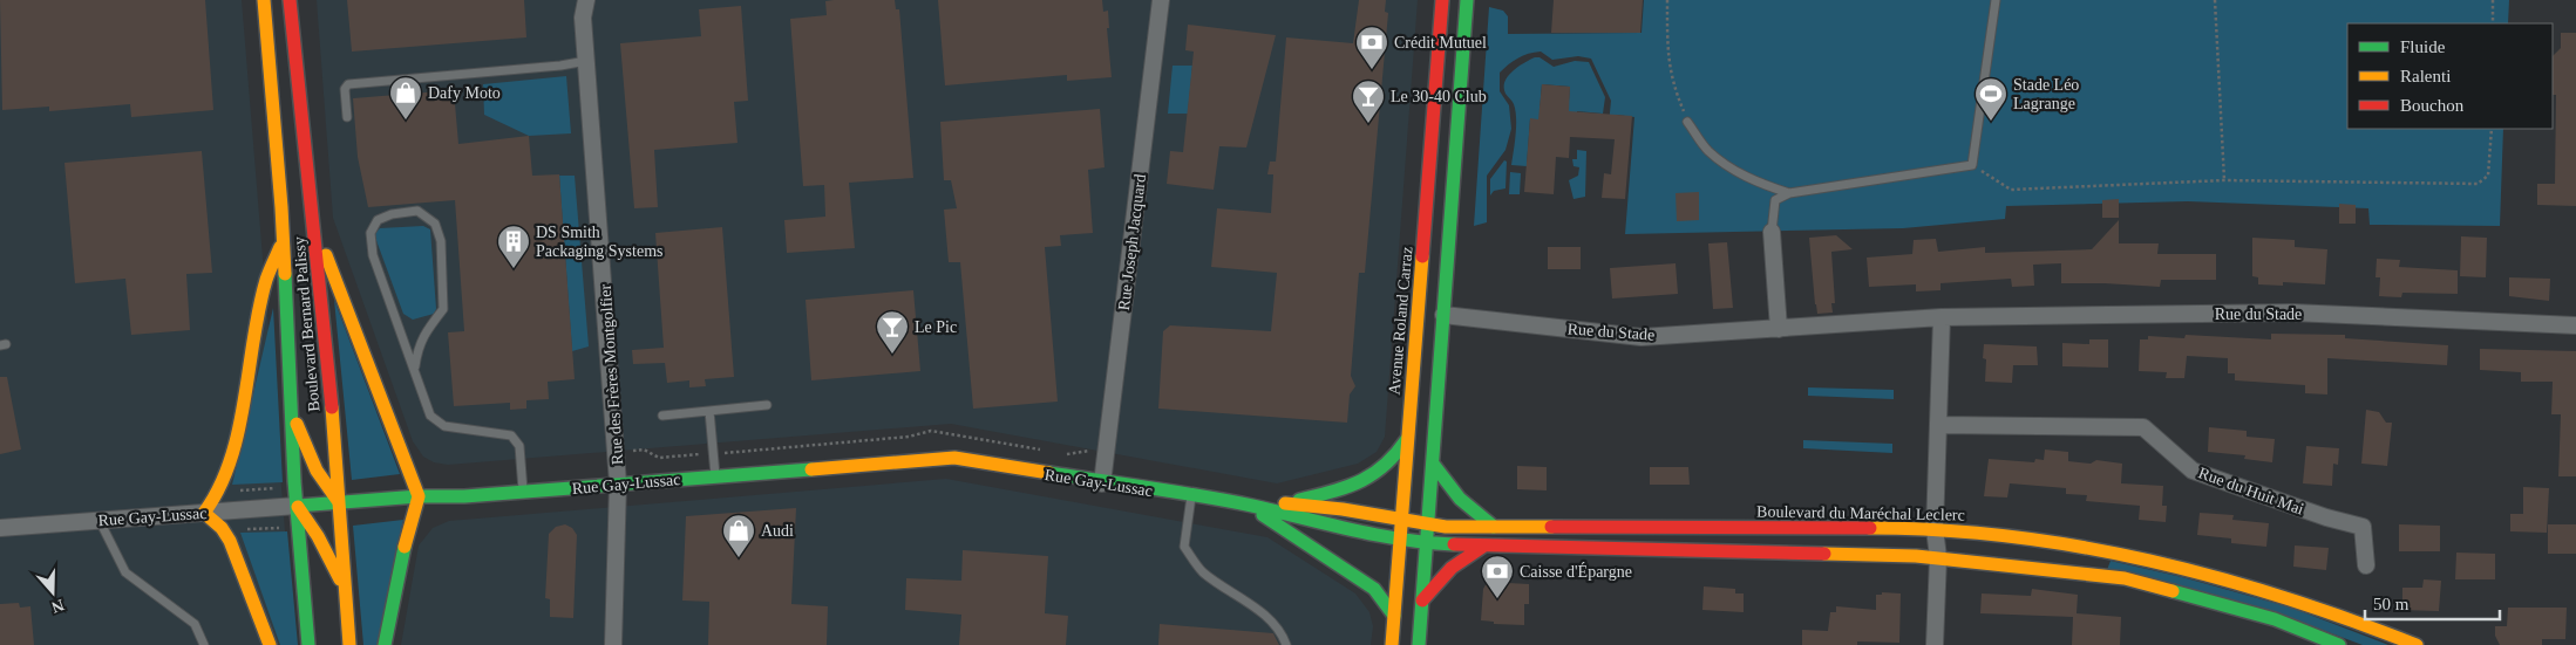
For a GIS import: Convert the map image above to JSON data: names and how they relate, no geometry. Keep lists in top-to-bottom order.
{
  "streets": {
    "main road": [
      "Avenue Roland Carraz",
      "Boulevard Bernard Palissy",
      "Rue Gay-Lussac",
      "Boulevard du Maréchal Leclerc"
    ],
    "street": [
      "Rue Joseph Jacquard",
      "Rue du Stade",
      "Rue des Frères Montgolfier",
      "Rue du Huit Mai"
    ]
  },
  "crossings": [
    ["Rue Joseph Jacquard", "Rue Gay-Lussac"],
    ["Avenue Roland Carraz", "Rue Gay-Lussac"],
    ["Boulevard Bernard Palissy", "Rue Gay-Lussac"],
    ["Rue des Frères Montgolfier", "Rue Gay-Lussac"],
    ["Rue Gay-Lussac", "Boulevard du Maréchal Leclerc"]
  ],
  "places": {
    "bank": ["Crédit Mutuel", "Caisse d'Épargne"],
    "shop": ["Dafy Moto", "Audi"],
    "sports": ["Stade Léo Lagrange"],
    "bar": ["Le 30-40 Club", "Le Pic"],
    "building": ["DS Smith Packaging Systems"]
  },
  "legend": ["Fluide", "Ralenti", "Bouchon"],
  "scale_bar": "50 m",
  "north": "bottom"
}
